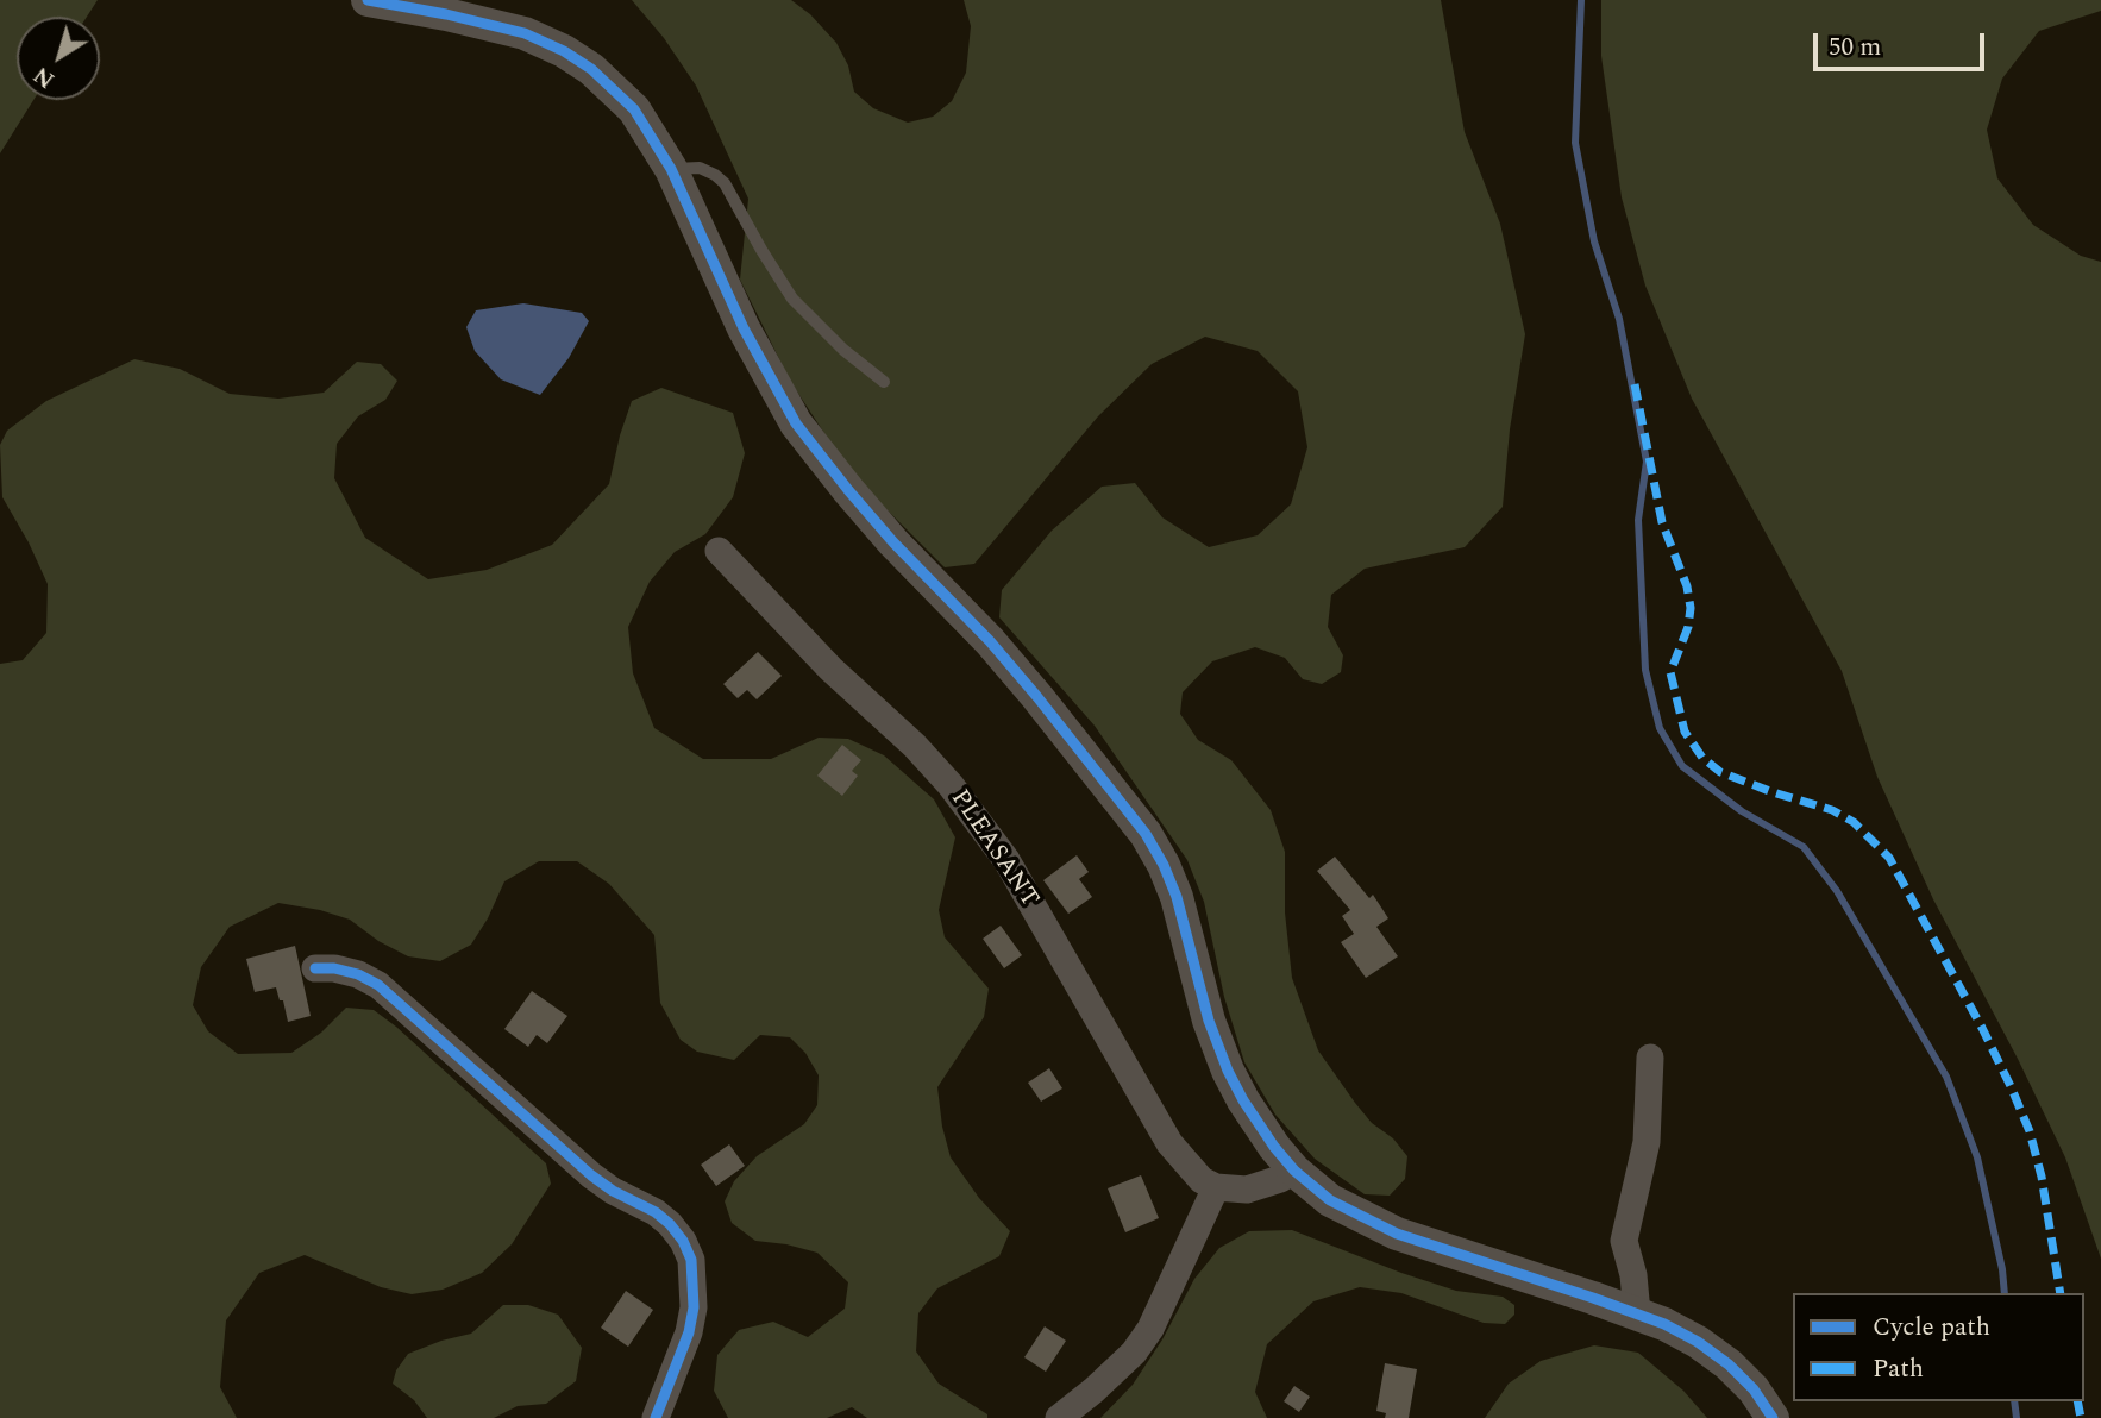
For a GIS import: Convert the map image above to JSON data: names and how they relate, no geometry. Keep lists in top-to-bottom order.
{
  "streets": {
    "street": ["PLEASANT"]
  },
  "legend": ["Cycle path", "Path"],
  "scale_bar": "50 m",
  "north": "bottom left"
}
